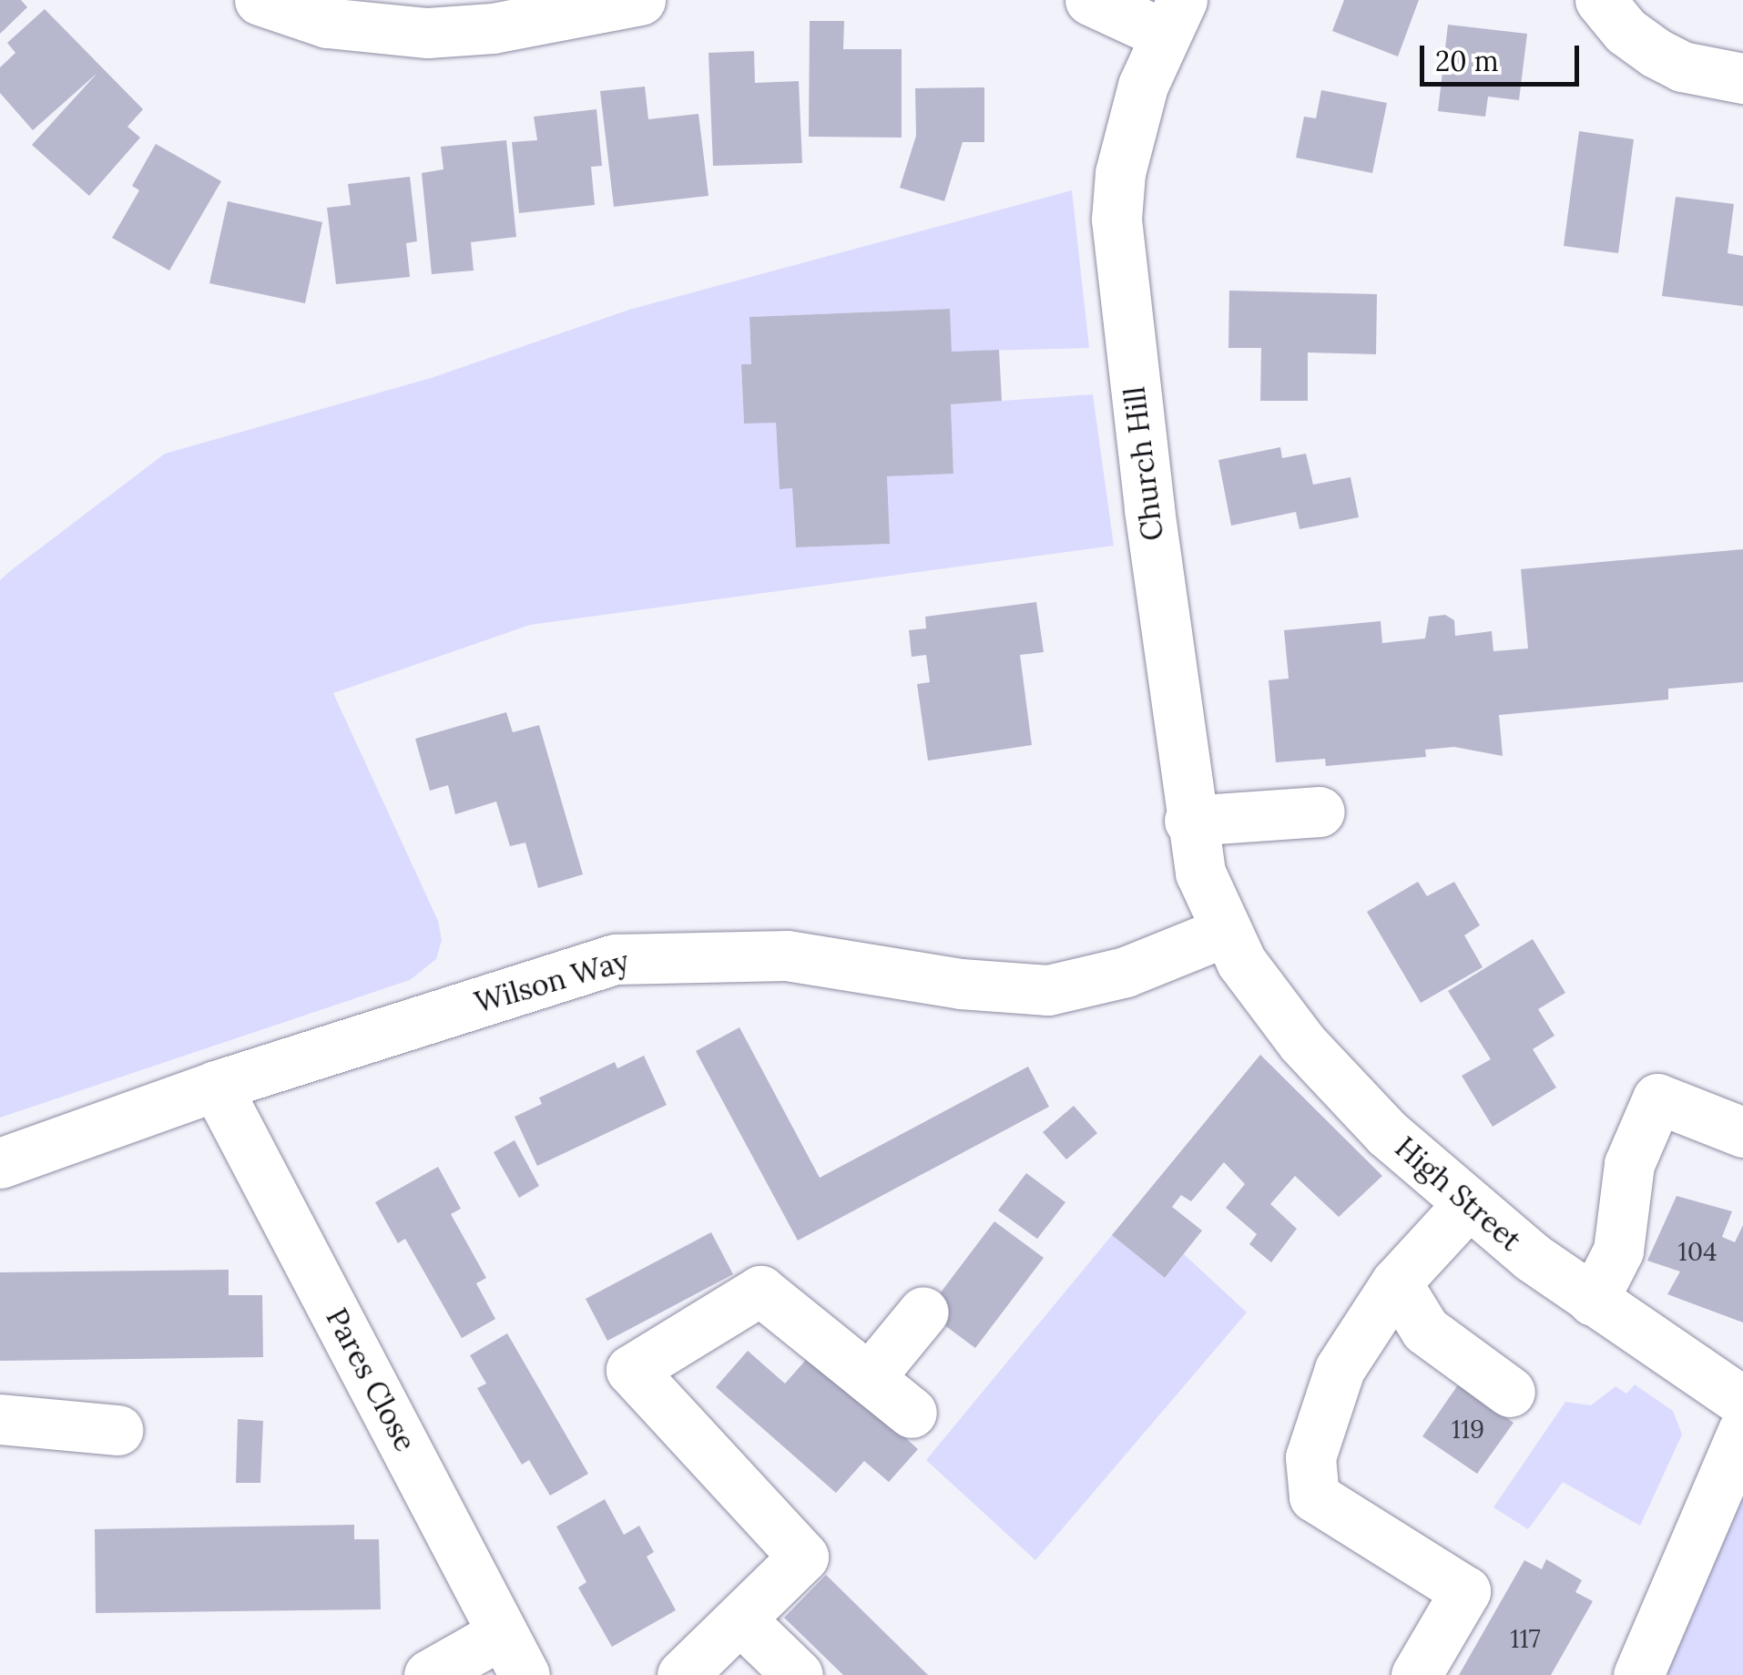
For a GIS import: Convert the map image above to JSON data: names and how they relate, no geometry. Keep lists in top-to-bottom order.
{
  "streets": {
    "street": [
      "Church Hill",
      "Wilson Way",
      "High Street",
      "Pares Close"
    ]
  },
  "crossings": [
    ["Church Hill", "Wilson Way"],
    ["Church Hill", "High Street"],
    ["Wilson Way", "High Street"],
    ["Wilson Way", "Pares Close"]
  ],
  "house_numbers": ["104", "119", "117"],
  "scale_bar": "20 m"
}
